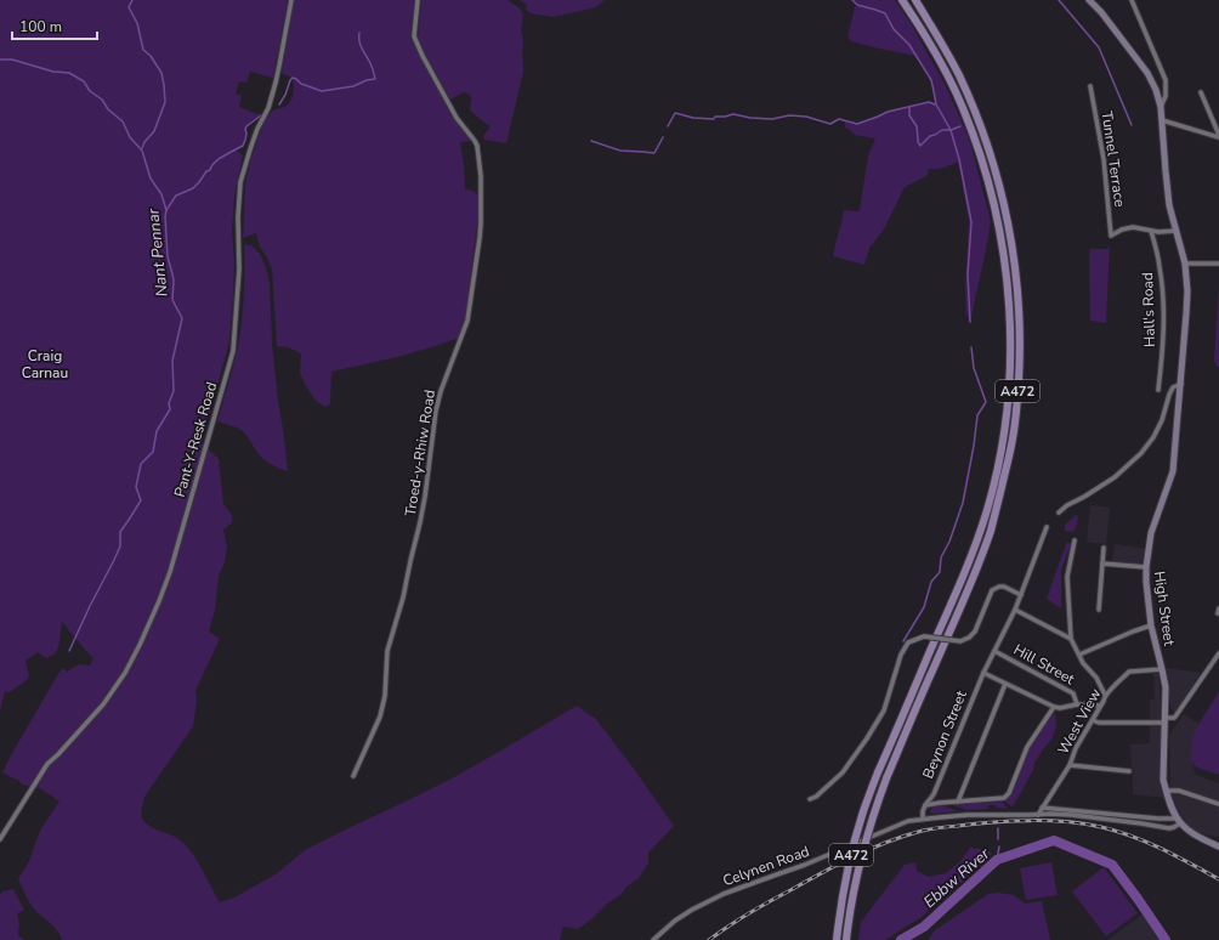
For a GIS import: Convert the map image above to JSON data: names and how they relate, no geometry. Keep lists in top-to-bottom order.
{
  "streets": {
    "main road": ["A472"],
    "street": [
      "Tunnel Terrace",
      "Hall's Road",
      "Pant-Y-Resk Road",
      "Troed-y-Rhiw Road",
      "High Street",
      "Hill Street",
      "West View",
      "Beynon Street",
      "Celynen Road"
    ]
  },
  "crossings": [
    ["Tunnel Terrace", "Hall's Road"],
    ["High Street", "West View"],
    ["High Street", "Celynen Road"],
    ["Hill Street", "Beynon Street"],
    ["West View", "Celynen Road"]
  ],
  "water": ["Nant Pennar", "Ebbw River"],
  "parks": ["Craig Carnau"],
  "scale_bar": "100 m"
}
